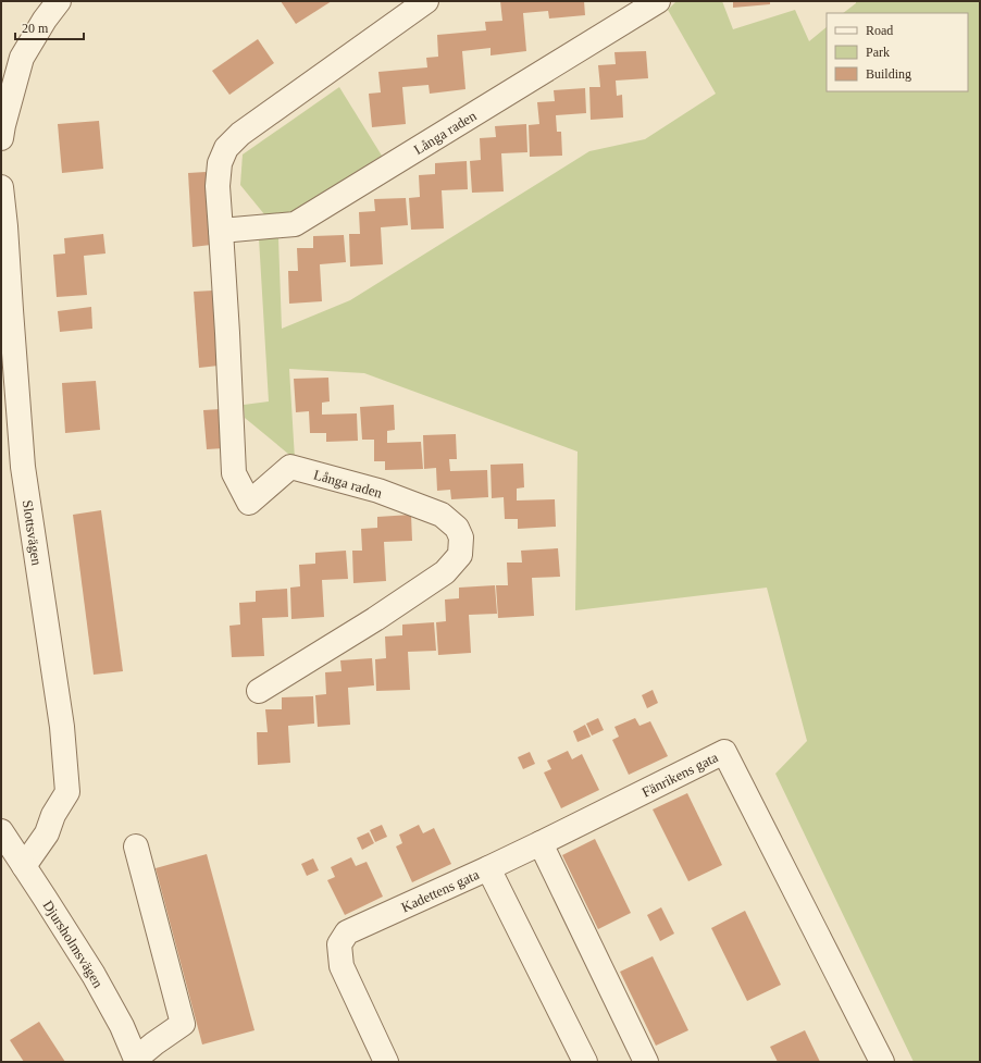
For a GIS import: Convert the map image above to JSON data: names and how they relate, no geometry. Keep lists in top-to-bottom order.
{
  "streets": {
    "street": [
      "Långa raden",
      "Slottsvägen",
      "Fänrikens gata",
      "Kadettens gata",
      "Djursholmsvägen"
    ]
  },
  "crossings": [
    ["Slottsvägen", "Djursholmsvägen"]
  ],
  "legend": ["Road", "Park", "Building"],
  "scale_bar": "20 m"
}
